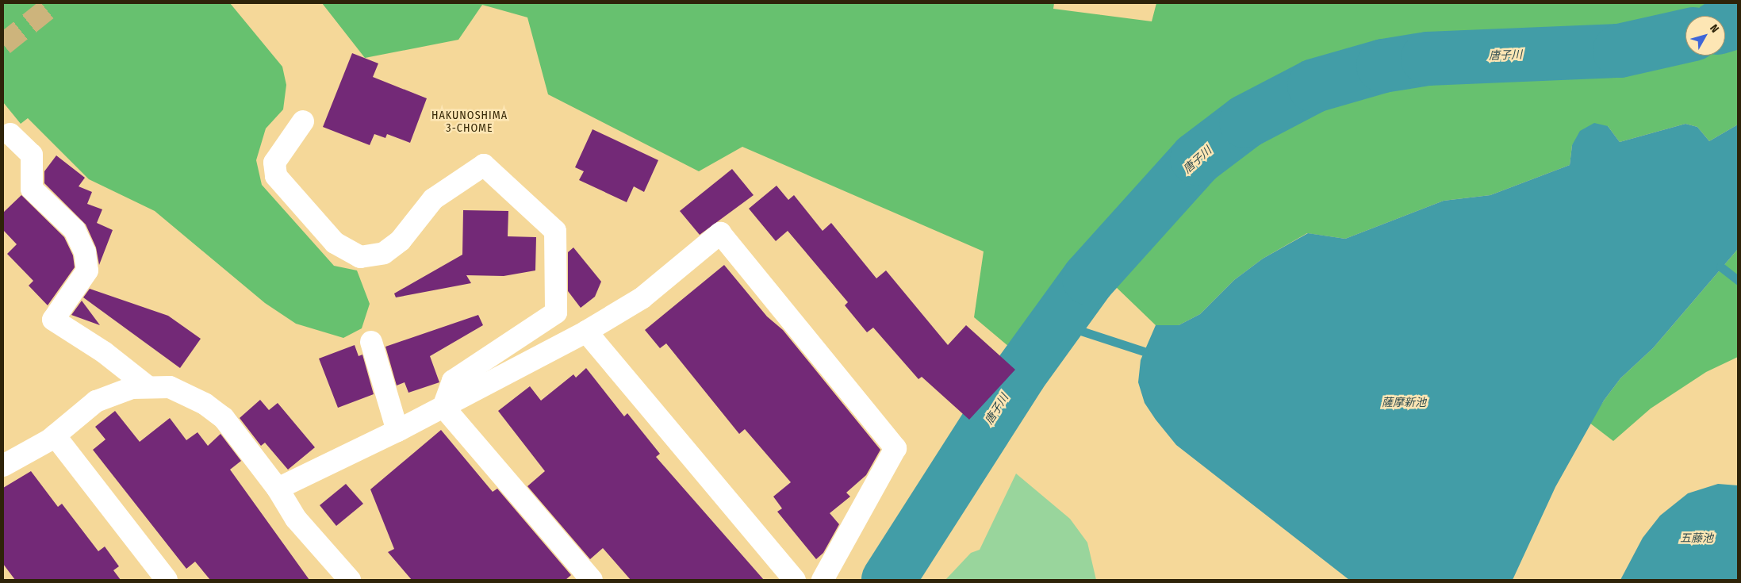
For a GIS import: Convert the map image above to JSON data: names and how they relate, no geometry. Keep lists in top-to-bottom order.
{
  "districts": ["HAKUNOSHIMA 3-CHOME"],
  "water": ["唐子川", "薩摩新池", "五藤池"],
  "north": "top right"
}
